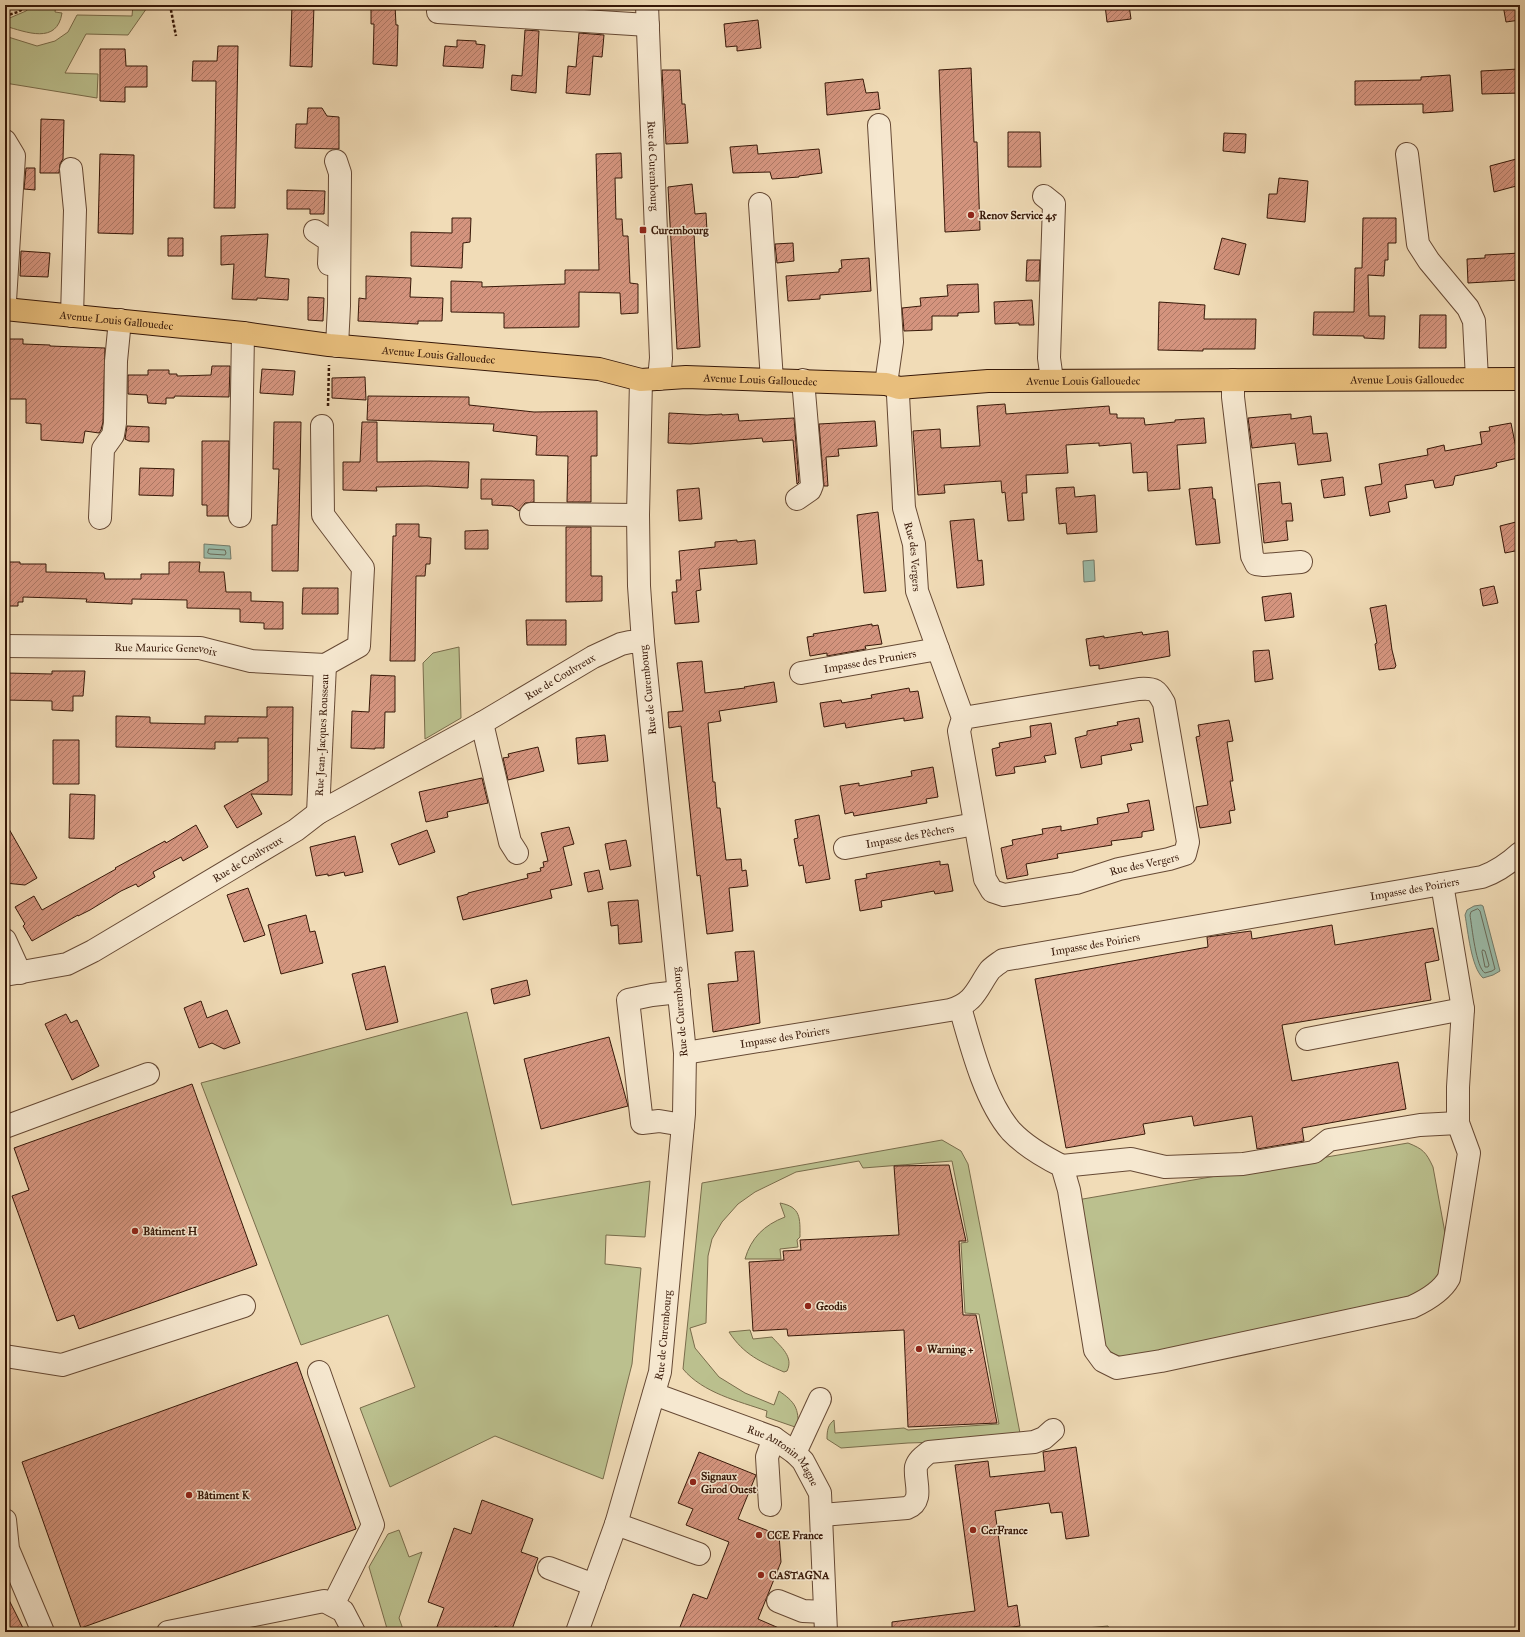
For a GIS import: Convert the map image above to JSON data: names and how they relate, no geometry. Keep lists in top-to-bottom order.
{
  "streets": {
    "main road": ["Avenue Louis Gallouedec"],
    "street": [
      "Rue de Curembourg",
      "Rue des Vergers",
      "Rue Maurice Genevoix",
      "Impasse des Pruniers",
      "Rue de Coulvreux",
      "Rue Jean-Jacques Rousseau",
      "Impasse des Pêchers",
      "Impasse des Poiriers",
      "Rue Antonin Magne"
    ]
  },
  "crossings": [
    ["Rue de Curembourg", "Avenue Louis Gallouedec"],
    ["Rue de Curembourg", "Rue de Coulvreux"],
    ["Rue de Curembourg", "Impasse des Poiriers"],
    ["Rue de Curembourg", "Rue Antonin Magne"],
    ["Avenue Louis Gallouedec", "Rue des Vergers"],
    ["Rue des Vergers", "Impasse des Pruniers"],
    ["Rue des Vergers", "Impasse des Pêchers"],
    ["Rue Maurice Genevoix", "Rue Jean-Jacques Rousseau"],
    ["Rue de Coulvreux", "Rue Jean-Jacques Rousseau"]
  ],
  "places": {
    "other": [
      "Renov Service 45",
      "Bâtiment H",
      "Geodis",
      "Warning +",
      "Signaux Girod Ouest",
      "Bâtiment K",
      "CerFrance",
      "CCE France",
      "CASTAGNA"
    ],
    "transit": ["Curembourg"]
  }
}
